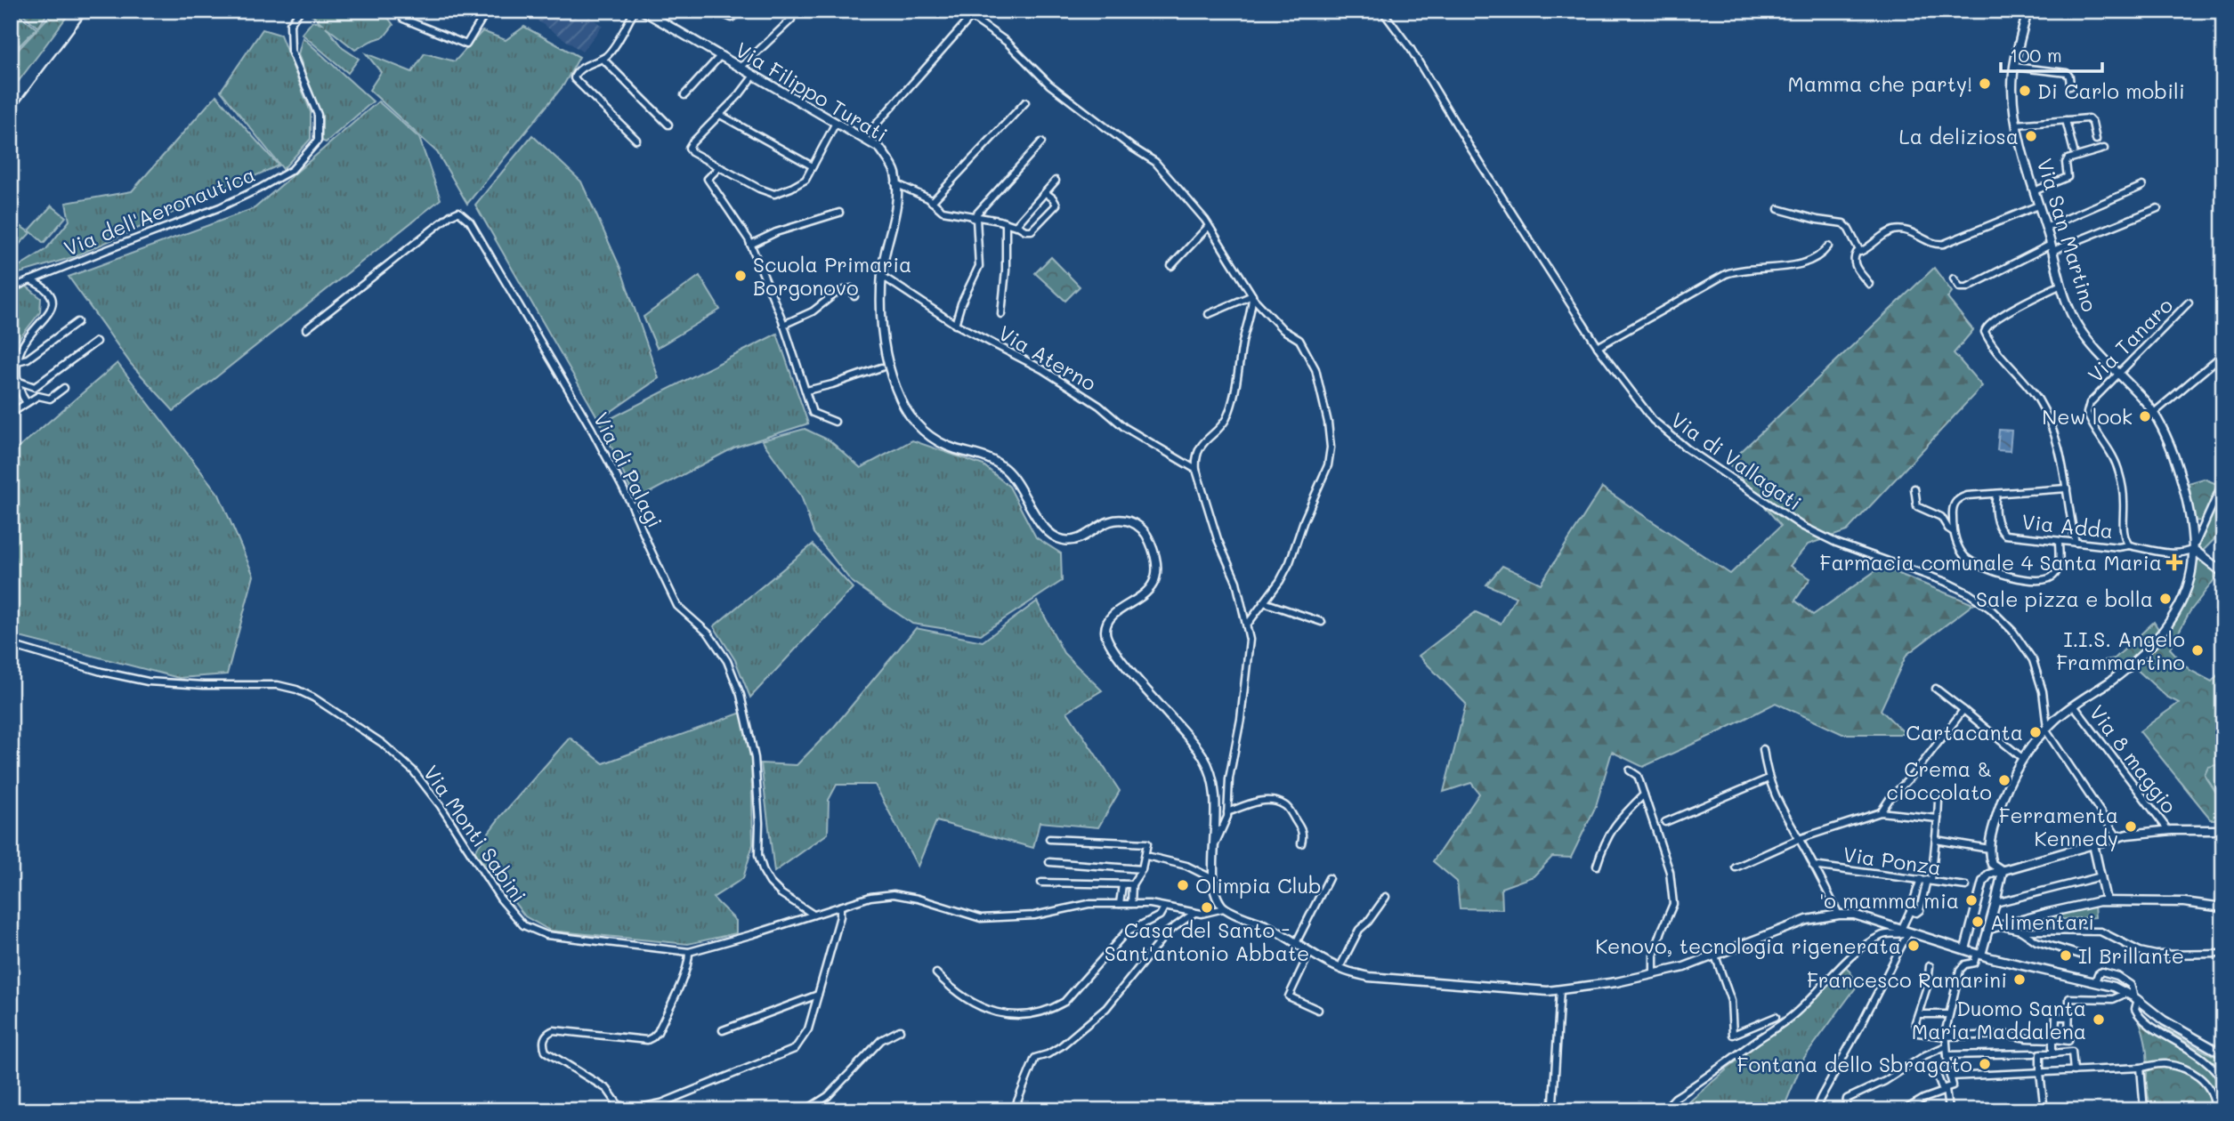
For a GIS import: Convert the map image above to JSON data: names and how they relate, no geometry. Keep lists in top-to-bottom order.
{
  "streets": {
    "main road": ["Via Filippo Turati", "Via San Martino"],
    "street": [
      "Via dell'Aeronautica",
      "Via Tanaro",
      "Via Aterno",
      "Via di Vallagati",
      "Via di Palagi",
      "Via Adda",
      "Via 8 maggio",
      "Via Monti Sabini",
      "Via Ponza"
    ]
  },
  "crossings": [
    ["Via Filippo Turati", "Via Aterno"],
    ["Via San Martino", "Via Tanaro"],
    ["Via San Martino", "Via di Vallagati"],
    ["Via San Martino", "Via 8 maggio"],
    ["Via Tanaro", "Via Adda"],
    ["Via di Palagi", "Via Monti Sabini"]
  ],
  "places": {
    "other": [
      "Mamma che party!",
      "Di Carlo mobili",
      "La deliziosa",
      "Scuola Primaria Borgonovo",
      "New look",
      "Sale pizza e bolla",
      "I.I.S. Angelo Frammartino",
      "Cartacanta",
      "Crema & cioccolato",
      "Ferramenta Kennedy",
      "Olimpia Club",
      "'o mamma mia",
      "Casa del Santo - Sant'antonio Abbate",
      "Alimentari",
      "Kenovo, tecnologia rigenerata",
      "Il Brillante",
      "Francesco Ramarini",
      "Duomo Santa Maria Maddalena",
      "Fontana dello Sbragato"
    ],
    "health": ["Farmacia comunale 4 Santa Maria"]
  },
  "scale_bar": "100 m"
}
